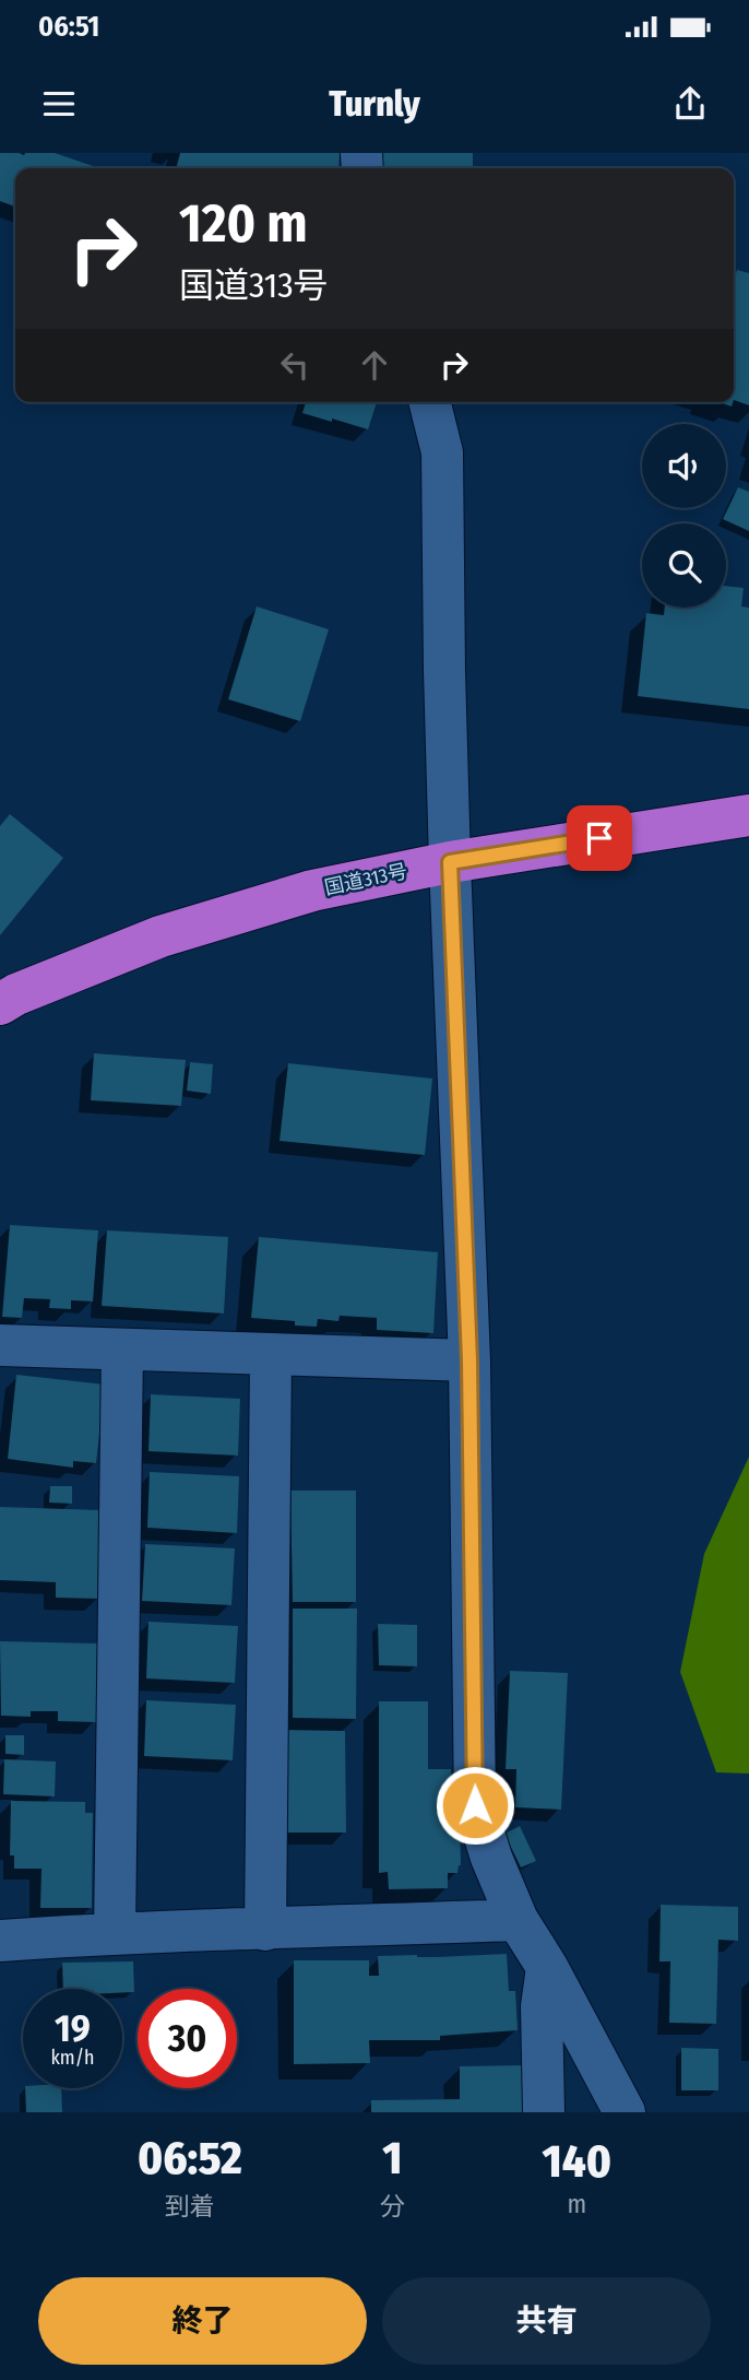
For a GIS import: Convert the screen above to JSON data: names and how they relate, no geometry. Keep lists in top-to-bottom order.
{
  "streets": {
    "highway": ["国道313号"]
  },
  "page": {
    "status": "06:51",
    "header": "Turnly",
    "turn": ["120 m", "国道313号"],
    "speed": "19 km/h",
    "limit": "30",
    "eta": [
      "06:52",
      "到着",
      "1",
      "分",
      "140",
      "m"
    ],
    "buttons": ["終了", "共有"]
  }
}
